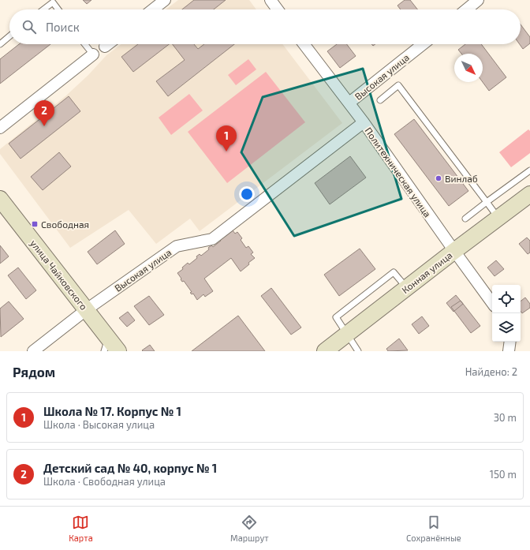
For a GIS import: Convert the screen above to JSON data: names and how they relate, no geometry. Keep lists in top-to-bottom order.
{
  "streets": {
    "main road": ["Конная улица", "улица Чайковского"],
    "street": ["Высокая улица", "Политехническая улица"]
  },
  "crossings": [
    ["Высокая улица", "Политехническая улица"],
    ["Высокая улица", "улица Чайковского"],
    ["Политехническая улица", "Конная улица"]
  ],
  "places": {
    "other": ["Винлаб"],
    "transit": ["Свободная"]
  },
  "north": "bottom right",
  "page": {
    "search": "Поиск",
    "pins": ["2", "1"],
    "heading": ["Рядом", "Найдено: 2"],
    "list": [
      {
        "mark": "1",
        "name": "Школа № 17. Корпус № 1",
        "note": "Школа · Высокая улица",
        "value": "30 m"
      },
      {
        "mark": "2",
        "name": "Детский сад № 40, корпус № 1",
        "note": "Школа · Свободная улица",
        "value": "150 m"
      }
    ],
    "nav": ["Карта", "Маршрут", "Сохранённые"]
  }
}
